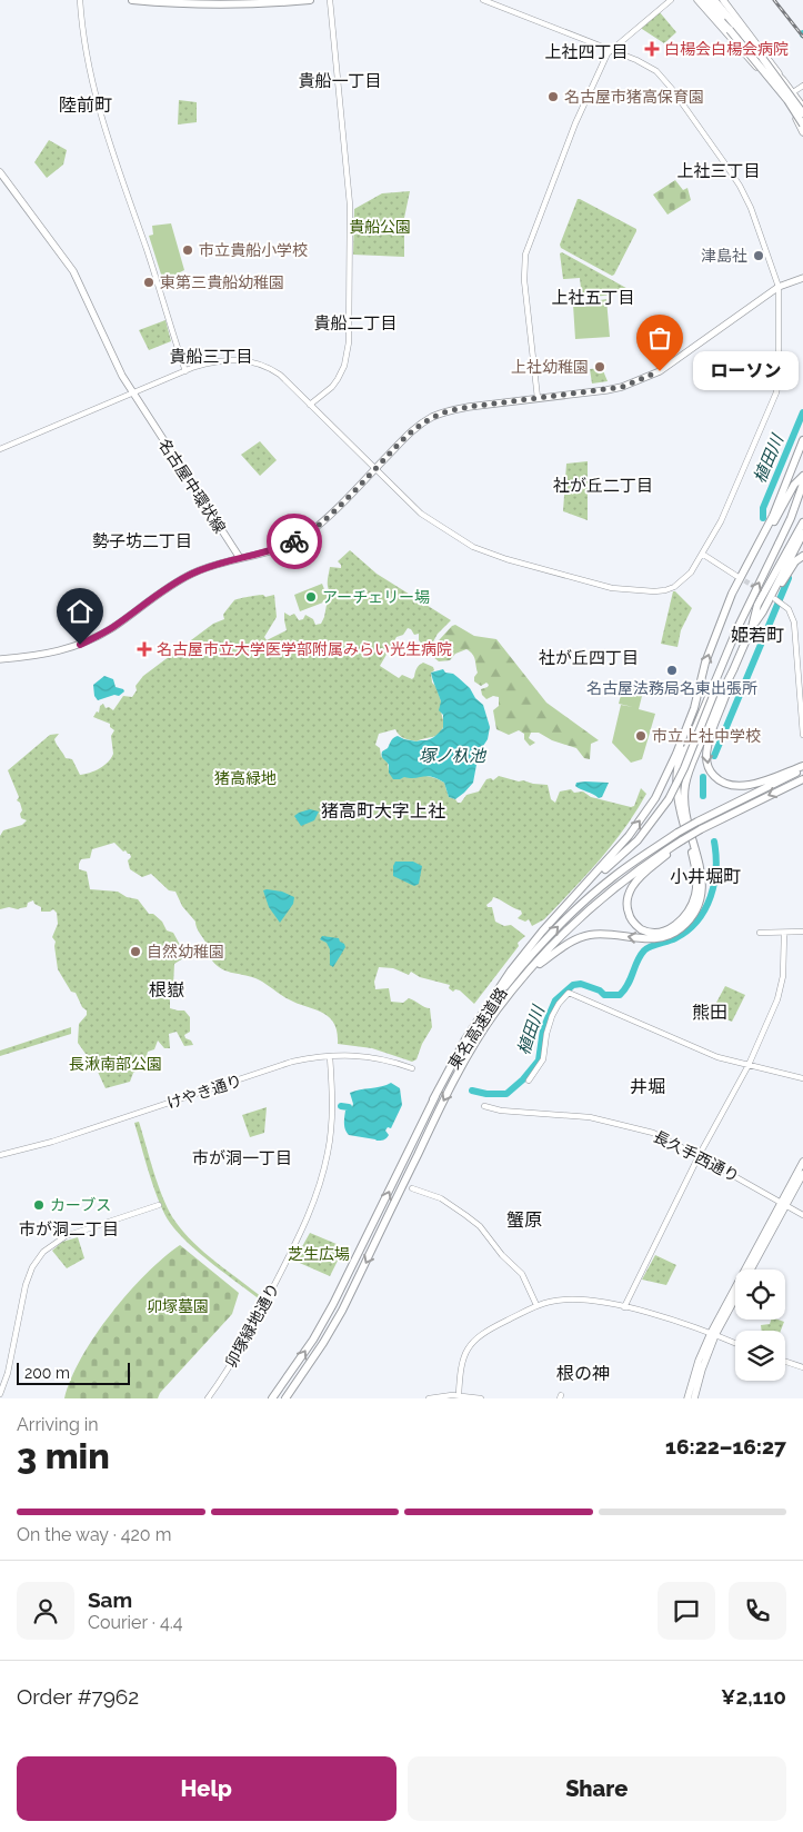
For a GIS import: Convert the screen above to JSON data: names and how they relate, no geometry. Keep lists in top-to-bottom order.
{
  "streets": {
    "highway": ["東名高速道路"],
    "main road": ["名古屋中環状線"],
    "street": ["けやき通り", "長久手西通り", "卯塚緑地通り"]
  },
  "crossings": [
    ["けやき通り", "卯塚緑地通り"]
  ],
  "districts": [
    "上社四丁目",
    "貴船一丁目",
    "陸前町",
    "上社三丁目",
    "上社五丁目",
    "貴船二丁目",
    "貴船三丁目",
    "社が丘二丁目",
    "勢子坊二丁目",
    "姫若町",
    "社が丘四丁目",
    "猪高町大字上社",
    "小井堀町",
    "根嶽",
    "熊田",
    "井堀",
    "市が洞一丁目",
    "蟹原",
    "市が洞二丁目",
    "根の神"
  ],
  "water": ["植田川", "塚ノ杁池"],
  "parks": [
    "貴船公園",
    "猪高緑地",
    "長湫南部公園",
    "芝生広場",
    "卯塚墓園"
  ],
  "places": {
    "health": ["白楊会白楊会病院", "名古屋市立大学医学部附属みらい光生病院"],
    "other": [
      "名古屋市猪高保育園",
      "市立貴船小学校",
      "津島社",
      "東第三貴船幼稚園",
      "上社幼稚園",
      "ローソン",
      "アーチェリー場",
      "名古屋法務局名東出張所",
      "市立上社中学校",
      "自然幼稚園",
      "カーブス"
    ]
  },
  "scale_bar": "200 m",
  "page": {
    "bubble": "ローソン",
    "scale": "200 m",
    "heading": ["3 min", "Arriving in", "16:22–16:27"],
    "panel": [
      "Sam",
      "Courier · 4.4",
      "Order #7962",
      "¥2,110"
    ],
    "bar": "On the way · 420 m",
    "buttons": ["Help", "Share"]
  }
}
